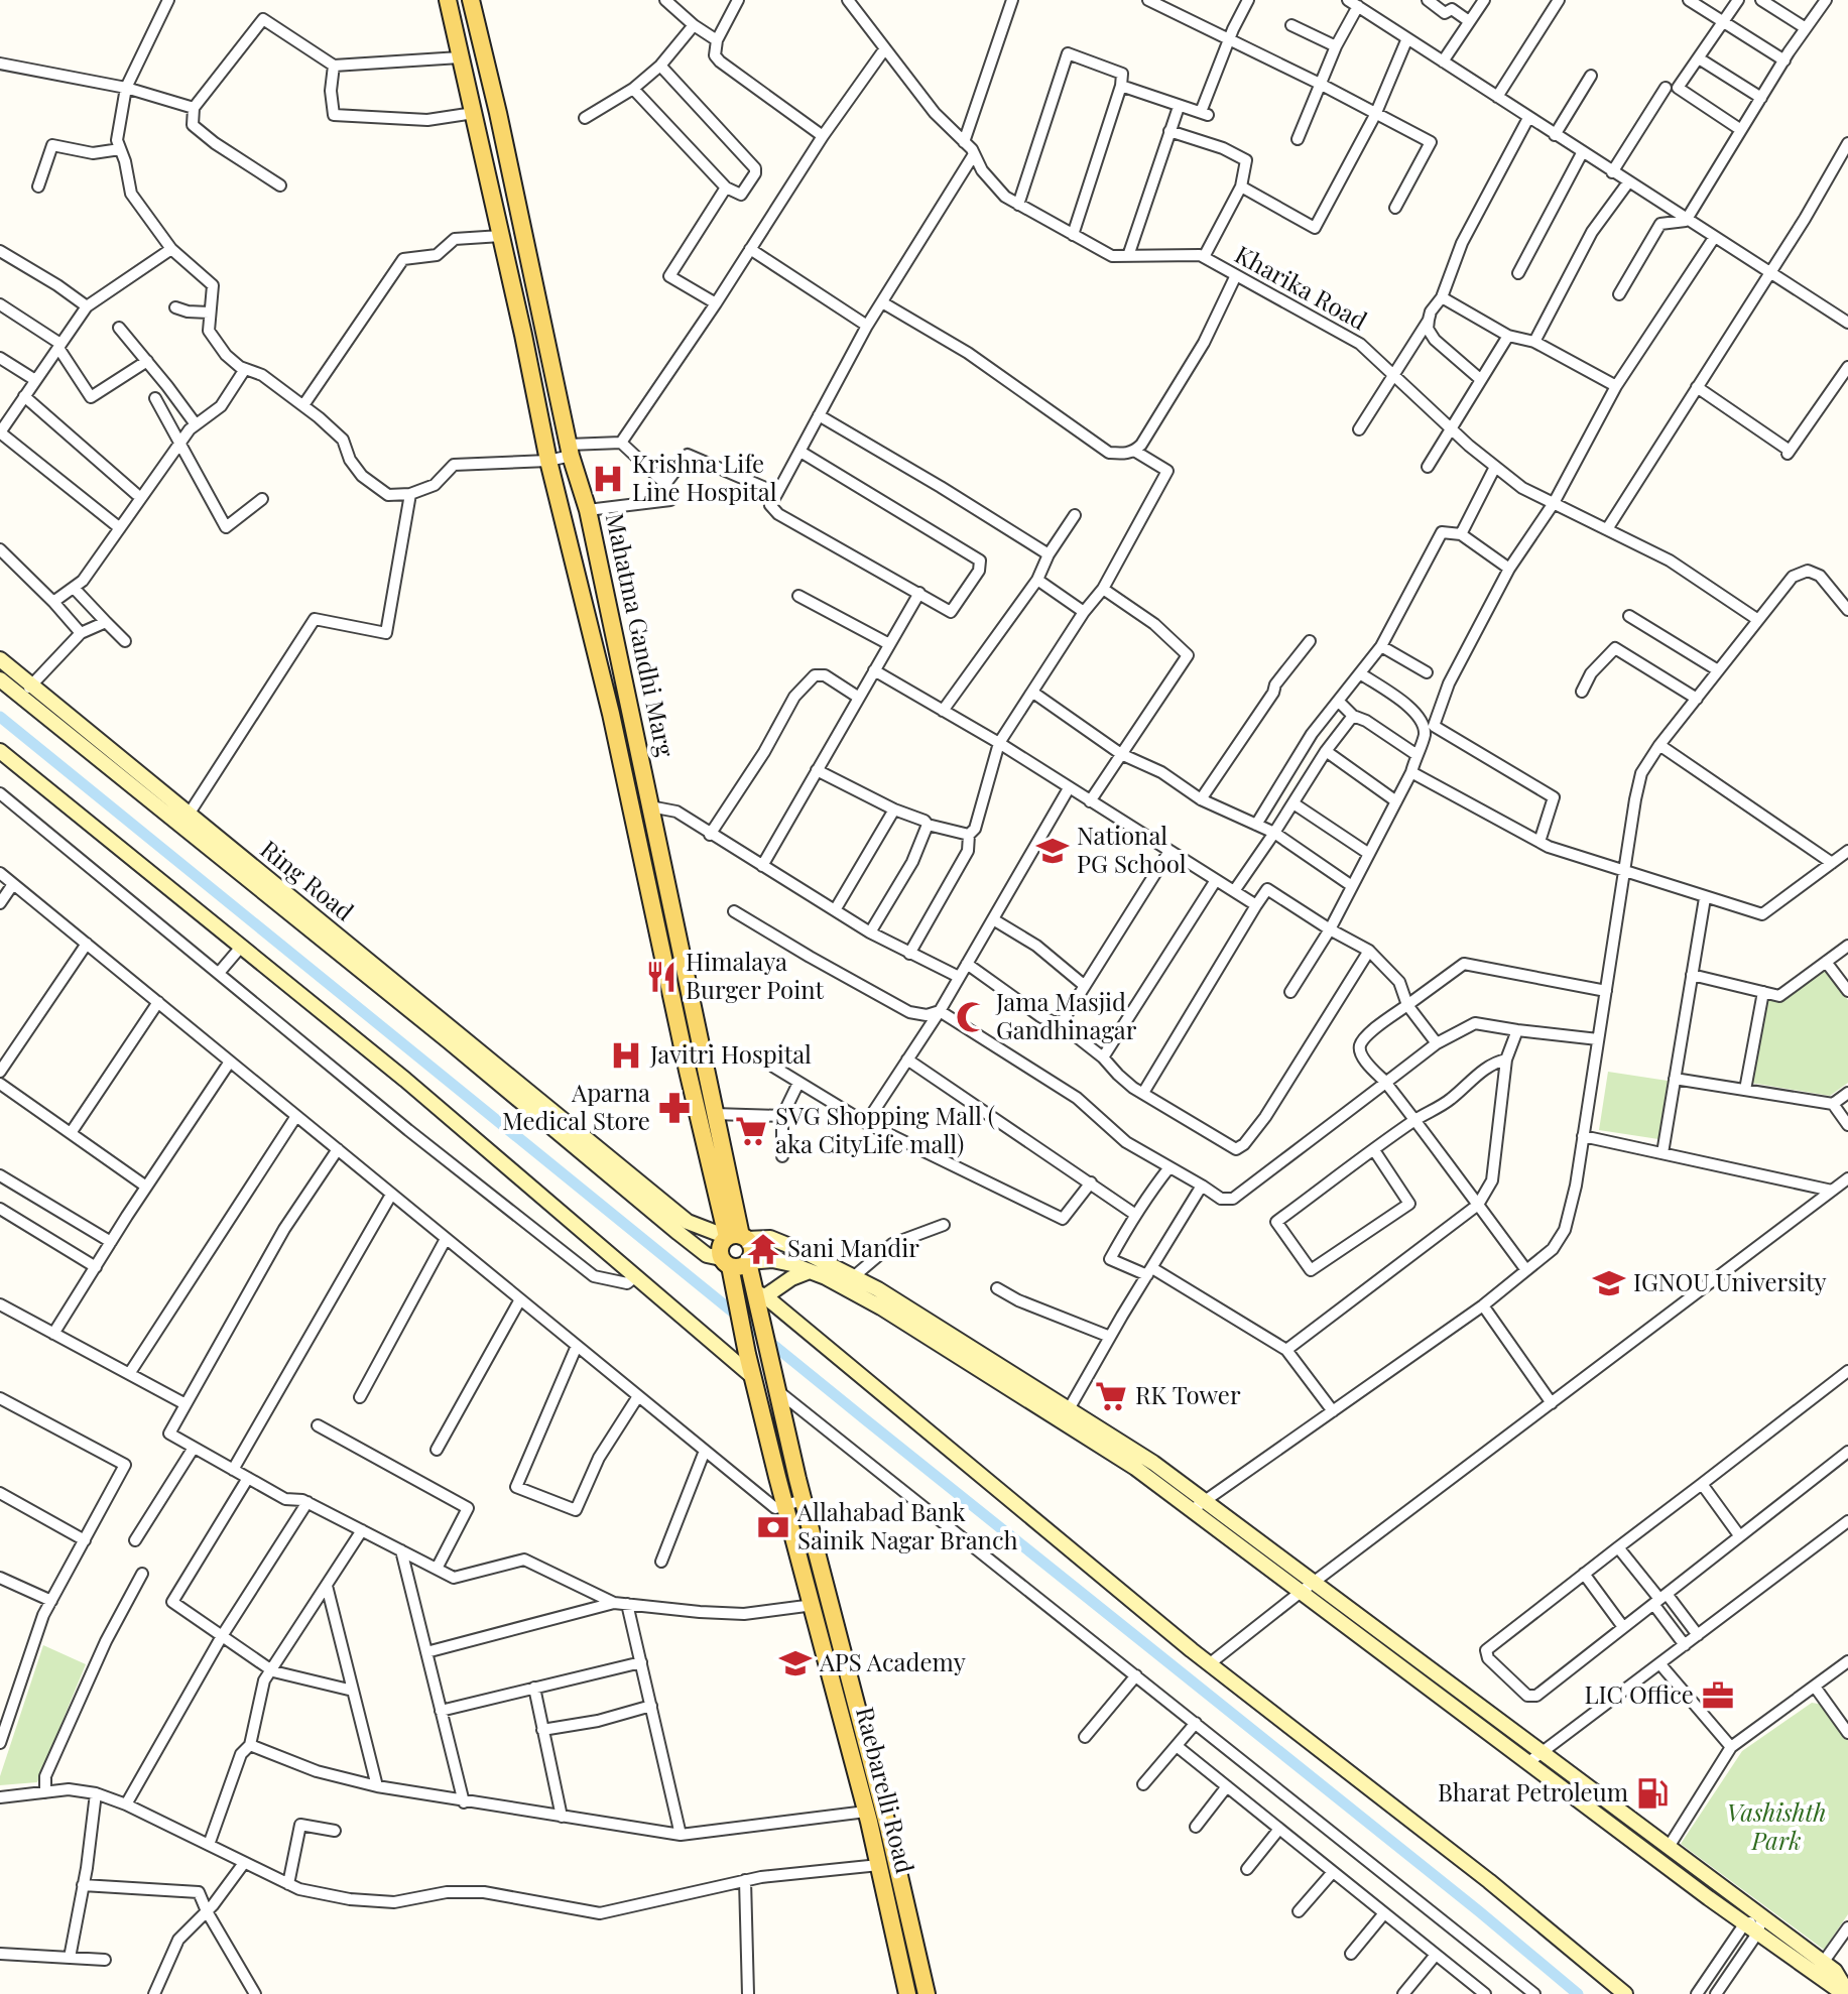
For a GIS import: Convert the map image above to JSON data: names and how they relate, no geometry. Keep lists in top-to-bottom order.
{
  "streets": {
    "main road": ["Mahatma Gandhi Marg", "Raebarelli Road"],
    "street": ["Kharika Road", "Ring Road"]
  },
  "crossings": [
    ["Mahatma Gandhi Marg", "Ring Road"]
  ],
  "parks": ["Vashishth Park"],
  "places": {
    "hospital": ["Krishna Life Line Hospital", "Javitri Hospital"],
    "school or university": ["National PG School", "IGNOU University", "APS Academy"],
    "restaurant": ["Himalaya Burger Point"],
    "mosque": ["Jama Masjid Gandhinagar"],
    "pharmacy": ["Aparna Medical Store"],
    "supermarket": ["SVG Shopping Mall ( aka CityLife mall)", "RK Tower"],
    "temple": ["Sani Mandir"],
    "bank": ["Allahabad Bank Sainik Nagar Branch"],
    "office": ["LIC Office"],
    "fuel station": ["Bharat Petroleum"]
  }
}
